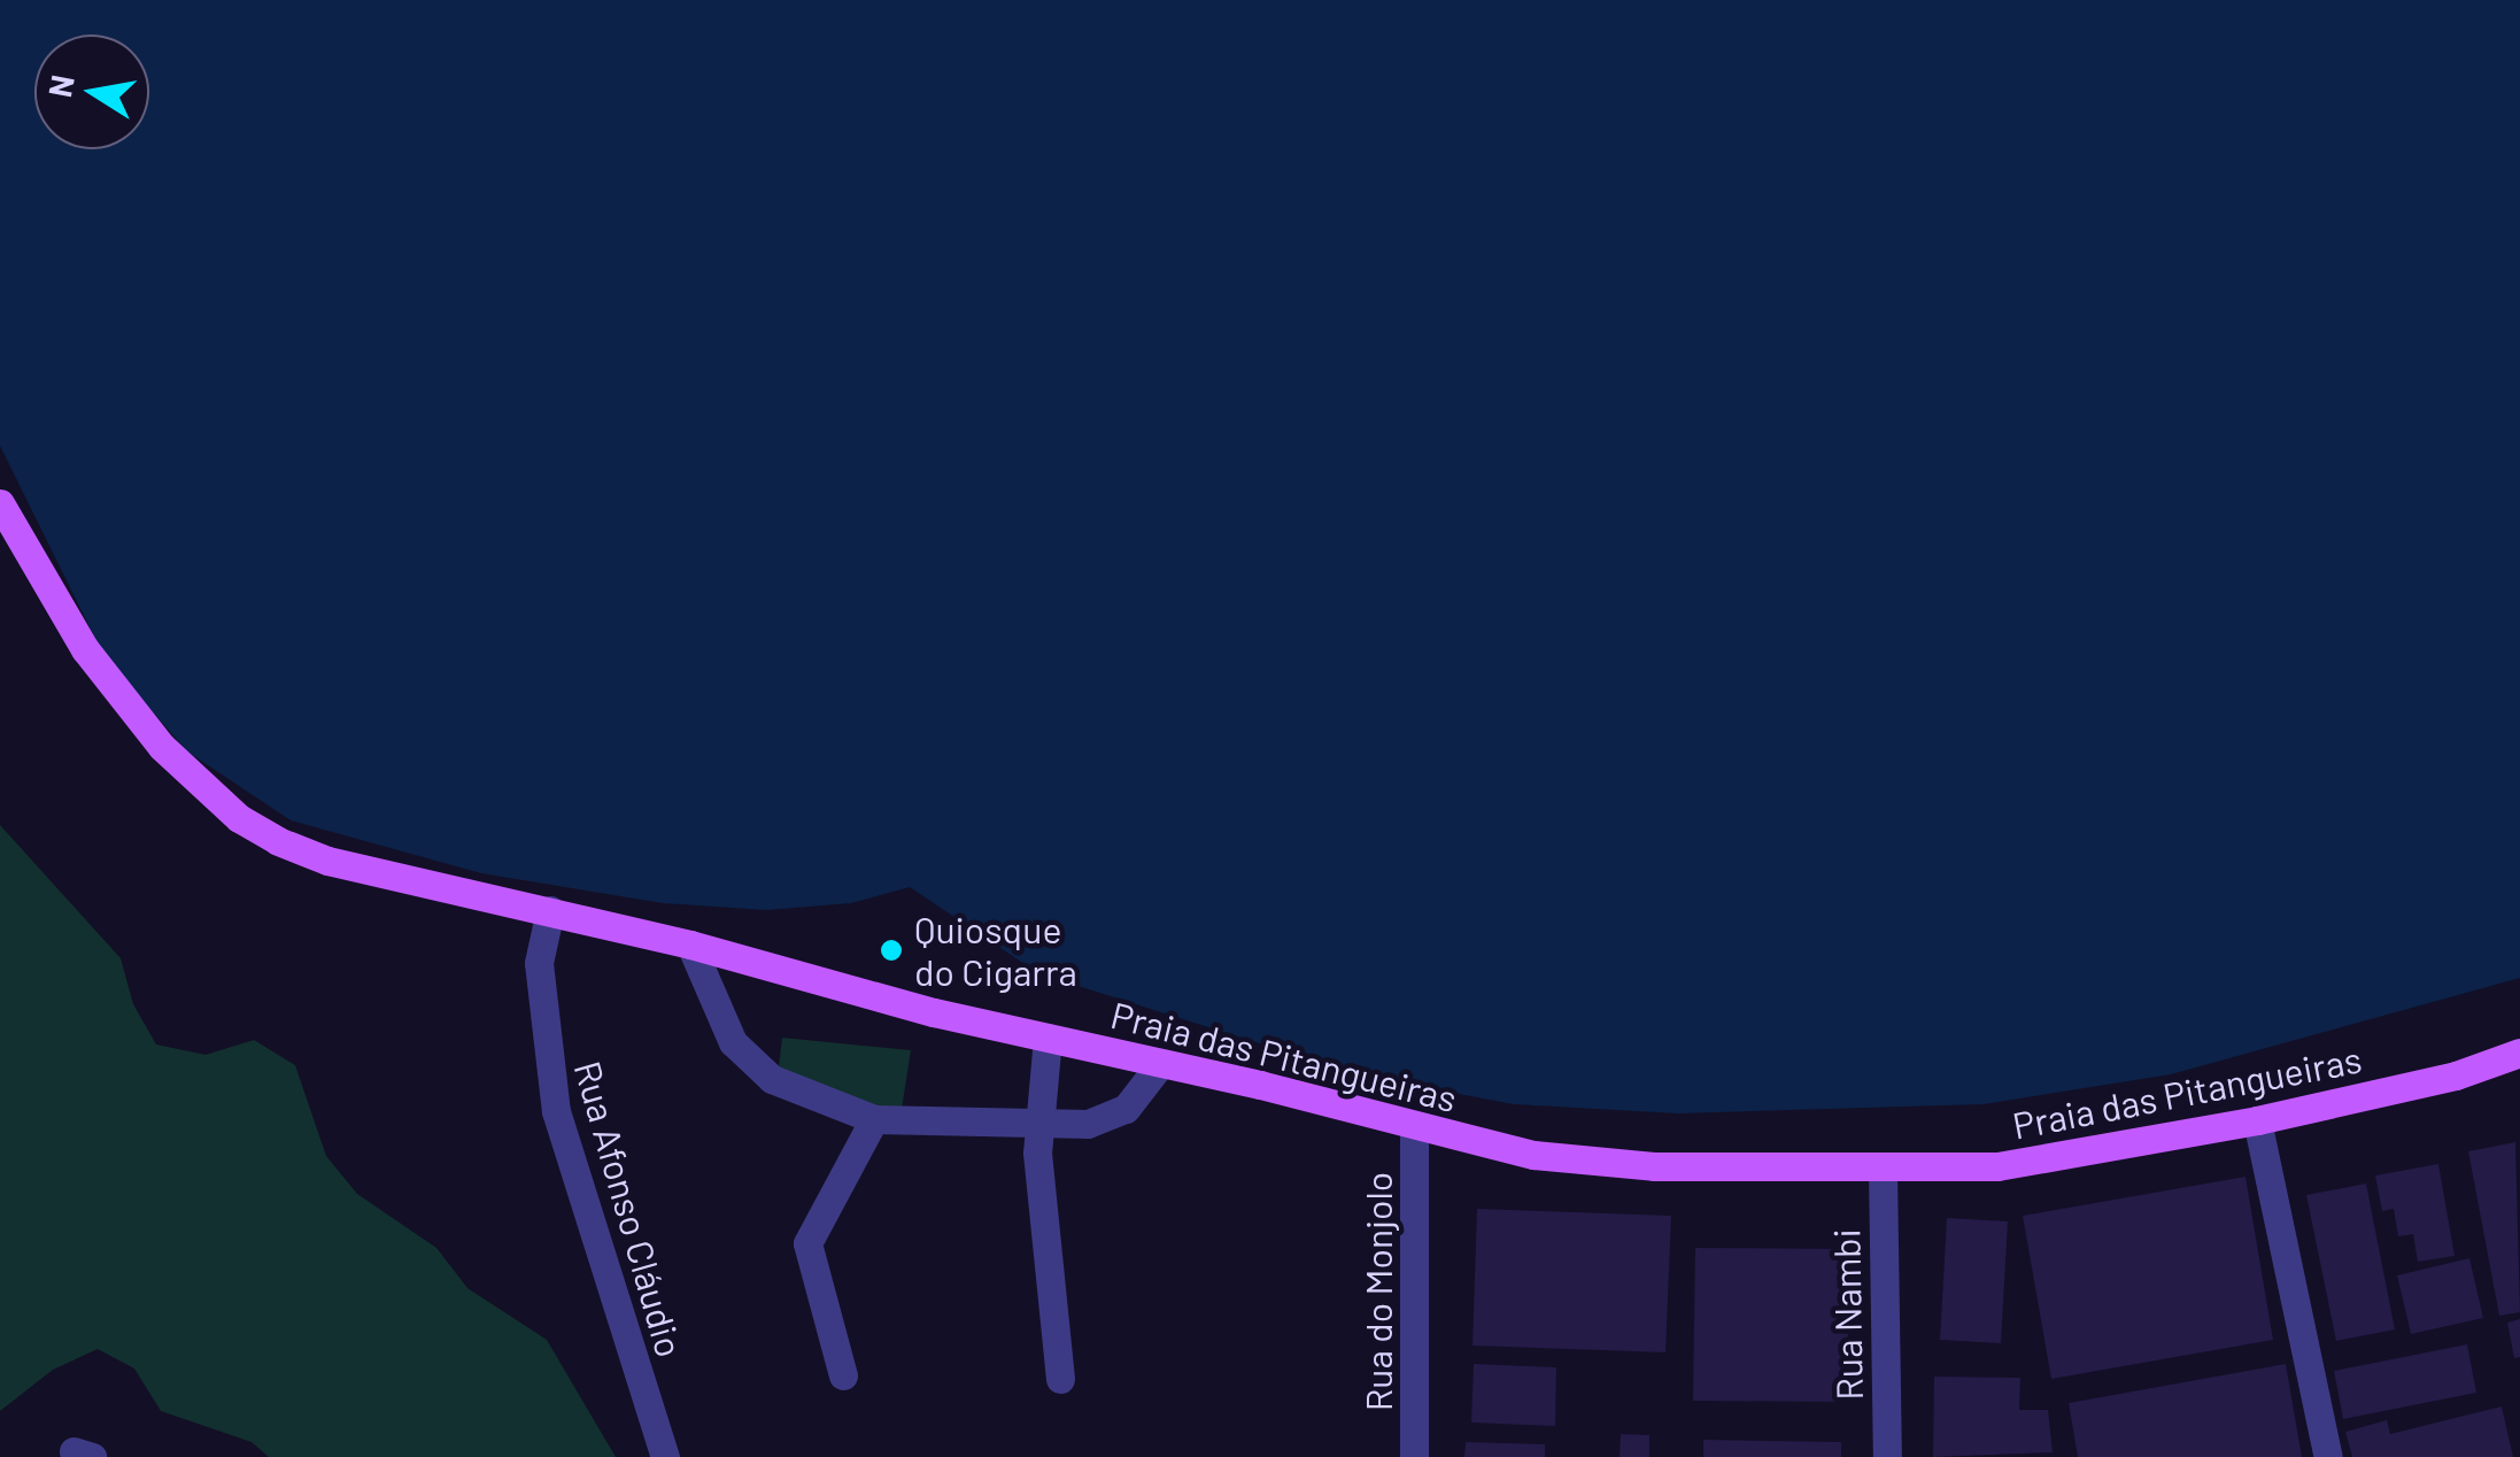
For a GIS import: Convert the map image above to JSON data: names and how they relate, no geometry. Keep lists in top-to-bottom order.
{
  "streets": {
    "main road": ["Praia das Pitangueiras"],
    "street": ["Rua Afonso Cláudio", "Rua do Monjolo", "Rua Nambi"]
  },
  "crossings": [
    ["Praia das Pitangueiras", "Rua Afonso Cláudio"],
    ["Praia das Pitangueiras", "Rua do Monjolo"],
    ["Praia das Pitangueiras", "Rua Nambi"]
  ],
  "places": ["Quiosque do Cigarra"],
  "north": "left"
}
